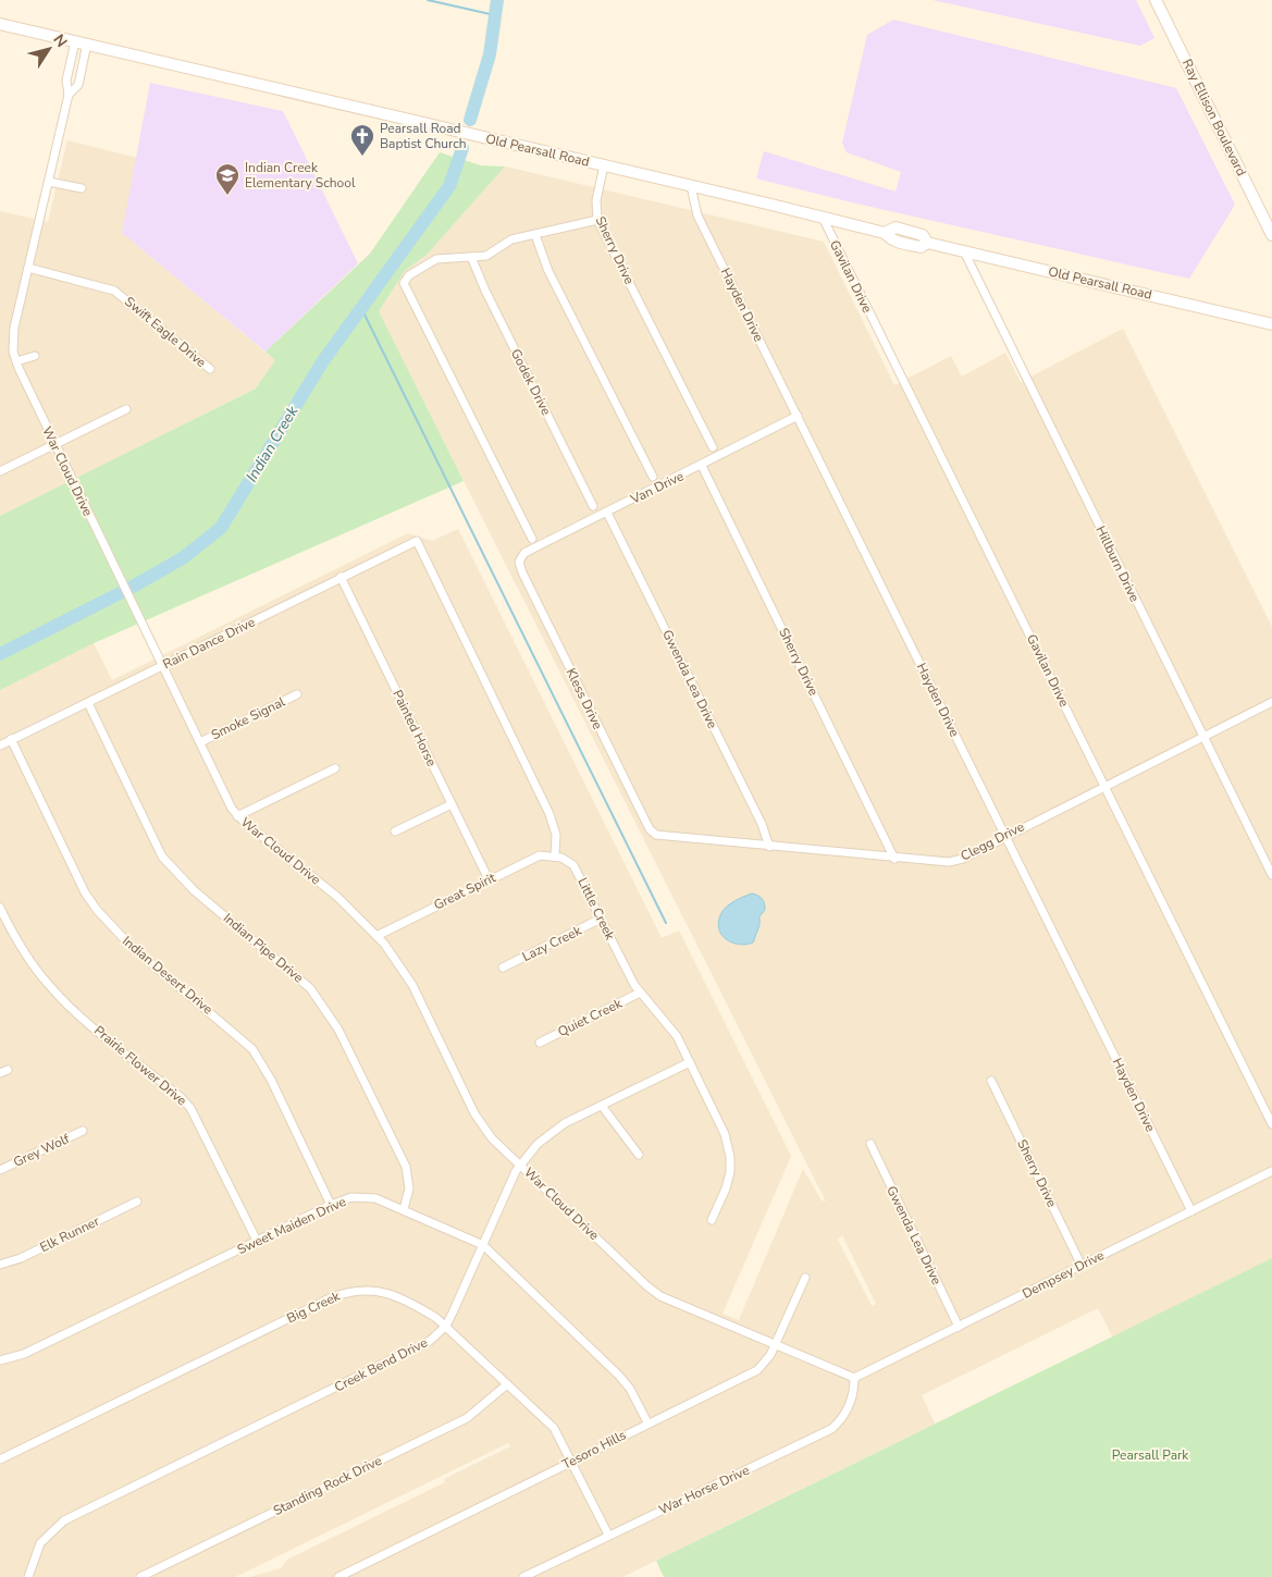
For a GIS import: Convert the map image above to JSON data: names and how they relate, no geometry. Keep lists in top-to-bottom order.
{
  "streets": {
    "main road": ["Ray Ellison Boulevard", "Old Pearsall Road"],
    "street": [
      "Sherry Drive",
      "Gavilan Drive",
      "Hayden Drive",
      "Swift Eagle Drive",
      "Godek Drive",
      "War Cloud Drive",
      "Van Drive",
      "Hillburn Drive",
      "Rain Dance Drive",
      "Gwenda Lea Drive",
      "Kless Drive",
      "Smoke Signal",
      "Painted Horse",
      "Clegg Drive",
      "Great Spirit",
      "Little Creek",
      "Lazy Creek",
      "Indian Pipe Drive",
      "Indian Desert Drive",
      "Quiet Creek",
      "Prairie Flower Drive",
      "Grey Wolf",
      "Sweet Maiden Drive",
      "Elk Runner",
      "Dempsey Drive",
      "Big Creek",
      "Creek Bend Drive",
      "Tesoro Hills",
      "Standing Rock Drive",
      "War Horse Drive"
    ]
  },
  "crossings": [
    ["Old Pearsall Road", "Sherry Drive"],
    ["Old Pearsall Road", "Gavilan Drive"],
    ["Old Pearsall Road", "Hayden Drive"],
    ["Old Pearsall Road", "War Cloud Drive"],
    ["Old Pearsall Road", "Hillburn Drive"],
    ["Sherry Drive", "Van Drive"],
    ["Sherry Drive", "Clegg Drive"],
    ["Sherry Drive", "Dempsey Drive"],
    ["Gavilan Drive", "Clegg Drive"],
    ["Hayden Drive", "Van Drive"],
    ["Hayden Drive", "Clegg Drive"],
    ["Hayden Drive", "Dempsey Drive"],
    ["Swift Eagle Drive", "War Cloud Drive"],
    ["War Cloud Drive", "Rain Dance Drive"],
    ["War Cloud Drive", "Smoke Signal"],
    ["War Cloud Drive", "Great Spirit"],
    ["War Cloud Drive", "Dempsey Drive"],
    ["War Cloud Drive", "Creek Bend Drive"],
    ["War Cloud Drive", "Tesoro Hills"],
    ["War Cloud Drive", "War Horse Drive"],
    ["Van Drive", "Gwenda Lea Drive"],
    ["Van Drive", "Kless Drive"],
    ["Hillburn Drive", "Clegg Drive"],
    ["Rain Dance Drive", "Painted Horse"],
    ["Rain Dance Drive", "Great Spirit"],
    ["Rain Dance Drive", "Little Creek"],
    ["Rain Dance Drive", "Indian Pipe Drive"],
    ["Rain Dance Drive", "Indian Desert Drive"],
    ["Gwenda Lea Drive", "Clegg Drive"],
    ["Gwenda Lea Drive", "Dempsey Drive"],
    ["Kless Drive", "Clegg Drive"],
    ["Painted Horse", "Great Spirit"],
    ["Great Spirit", "Little Creek"],
    ["Little Creek", "Lazy Creek"],
    ["Little Creek", "Quiet Creek"],
    ["Little Creek", "Creek Bend Drive"],
    ["Indian Pipe Drive", "Sweet Maiden Drive"],
    ["Indian Desert Drive", "Sweet Maiden Drive"],
    ["Prairie Flower Drive", "Sweet Maiden Drive"],
    ["Sweet Maiden Drive", "Creek Bend Drive"],
    ["Sweet Maiden Drive", "Tesoro Hills"],
    ["Dempsey Drive", "War Horse Drive"],
    ["Big Creek", "Creek Bend Drive"],
    ["Big Creek", "Tesoro Hills"],
    ["Big Creek", "Standing Rock Drive"],
    ["Big Creek", "War Horse Drive"]
  ],
  "water": ["Indian Creek"],
  "parks": ["Pearsall Park"],
  "places": {
    "church": ["Pearsall Road Baptist Church"],
    "school or university": ["Indian Creek Elementary School"]
  },
  "north": "top right"
}
